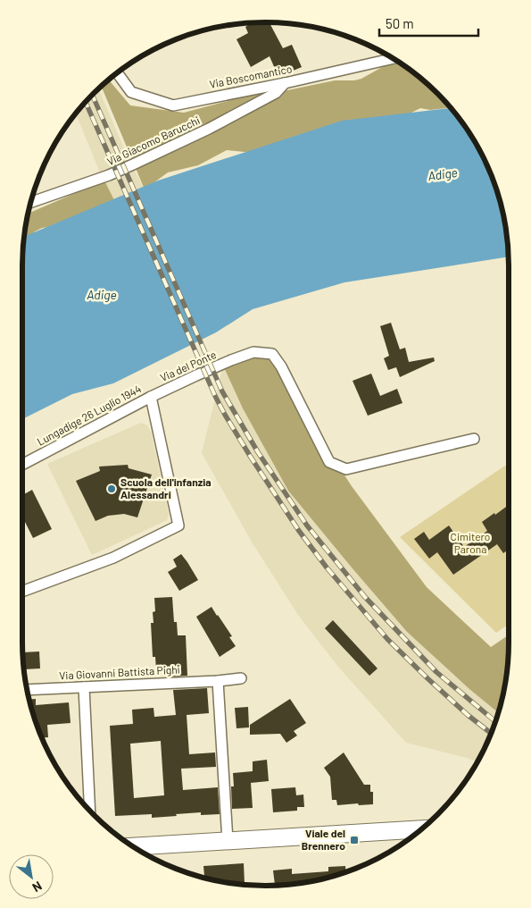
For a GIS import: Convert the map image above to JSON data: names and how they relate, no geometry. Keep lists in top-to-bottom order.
{
  "streets": {
    "street": [
      "Via Boscomantico",
      "Via Giacomo Barucchi",
      "Via del Ponte",
      "Lungadige 26 Luglio 1944",
      "Via Giovanni Battista Pighi"
    ]
  },
  "crossings": [
    ["Via Boscomantico", "Via Giacomo Barucchi"],
    ["Via del Ponte", "Lungadige 26 Luglio 1944"]
  ],
  "water": ["Adige"],
  "parks": ["Cimitero Parona"],
  "places": {
    "other": ["Scuola dell'infanzia Alessandri"],
    "transit": ["Viale del Brennero"]
  },
  "scale_bar": "50 m",
  "north": "bottom right"
}
